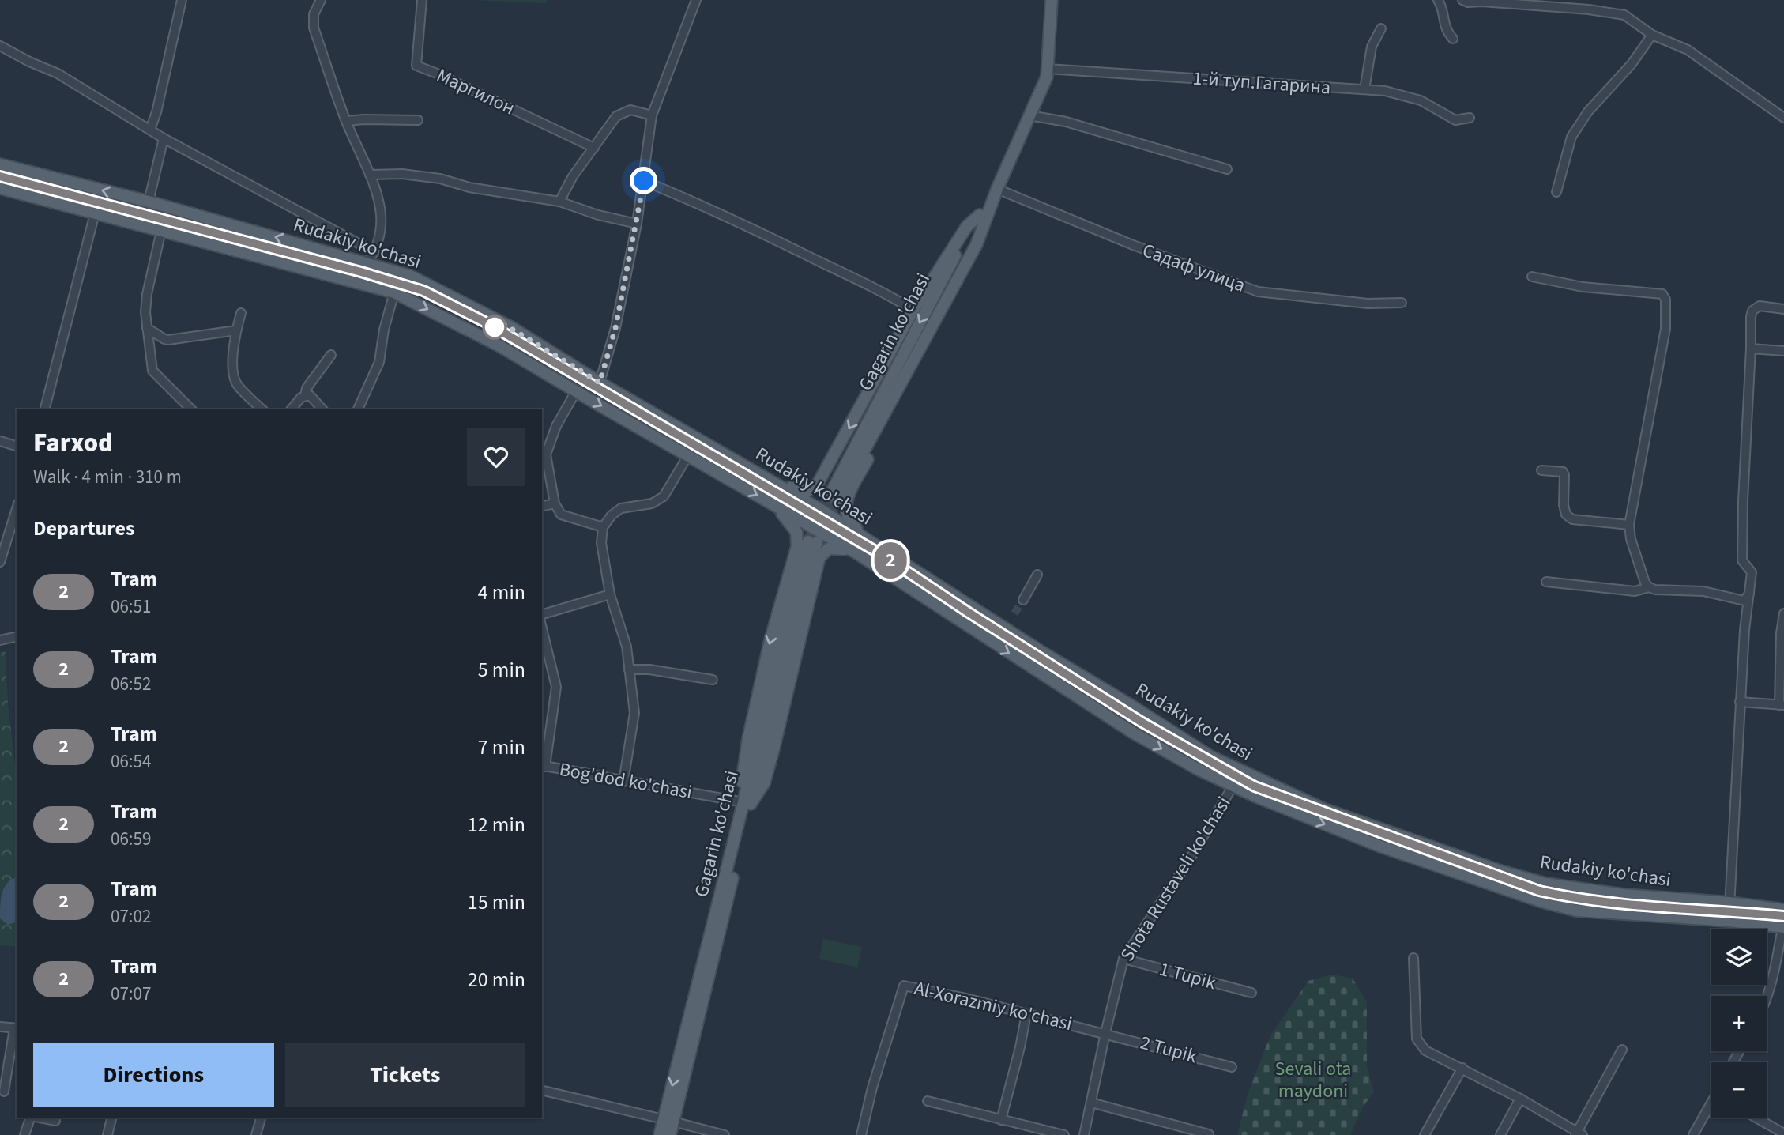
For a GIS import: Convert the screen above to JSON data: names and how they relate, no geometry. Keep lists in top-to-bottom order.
{
  "streets": {
    "main road": ["Rudakiy ko'chasi", "Gagarin ko'chasi"],
    "street": [
      "1-й туп.Гагарина",
      "Маргилон",
      "Садаф улица",
      "Bog'dod ko'chasi",
      "Shota Rustaveli ko'chasi",
      "1 Tupik",
      "Al-Xorazmiy ko'chasi",
      "2 Tupik"
    ]
  },
  "crossings": [
    ["1-й туп.Гагарина", "Gagarin ko'chasi"],
    ["Rudakiy ko'chasi", "Shota Rustaveli ko'chasi"],
    ["Садаф улица", "Gagarin ko'chasi"],
    ["Gagarin ko'chasi", "Bog'dod ko'chasi"],
    ["Shota Rustaveli ko'chasi", "1 Tupik"],
    ["Shota Rustaveli ko'chasi", "Al-Xorazmiy ko'chasi"],
    ["Shota Rustaveli ko'chasi", "2 Tupik"],
    ["Al-Xorazmiy ko'chasi", "2 Tupik"]
  ],
  "parks": ["Sevali ota maydoni"],
  "lines": ["tram line 2"],
  "page": {
    "on_map": "2",
    "heading": [
      ["Farxod", "Walk · 4 min · 310 m"],
      "Departures"
    ],
    "list": [
      {
        "mark": "2",
        "name": "Tram",
        "note": "06:51",
        "value": "4 min"
      },
      {
        "mark": "2",
        "name": "Tram",
        "note": "06:52",
        "value": "5 min"
      },
      {
        "mark": "2",
        "name": "Tram",
        "note": "06:54",
        "value": "7 min"
      },
      {
        "mark": "2",
        "name": "Tram",
        "note": "06:59",
        "value": "12 min"
      },
      {
        "mark": "2",
        "name": "Tram",
        "note": "07:02",
        "value": "15 min"
      },
      {
        "mark": "2",
        "name": "Tram",
        "note": "07:07",
        "value": "20 min"
      }
    ],
    "map_buttons": ["+", "−"],
    "buttons": ["Directions", "Tickets"]
  }
}
